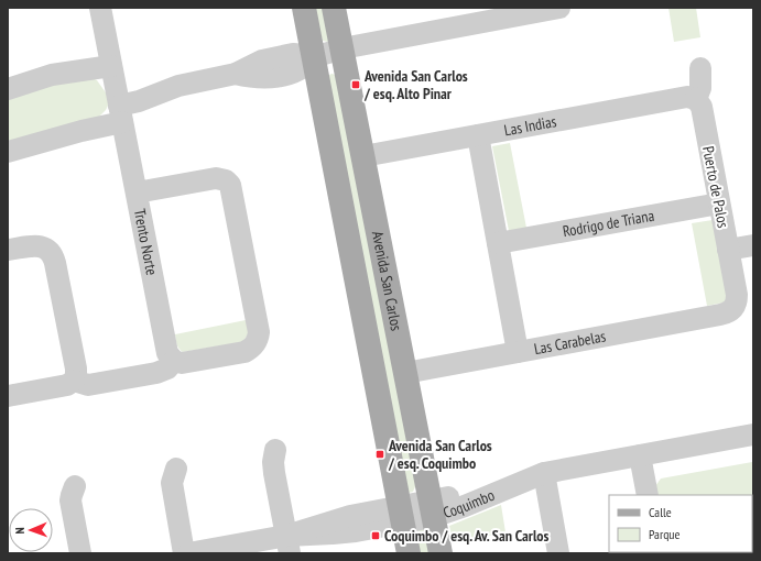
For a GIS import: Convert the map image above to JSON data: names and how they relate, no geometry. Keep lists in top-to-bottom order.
{
  "streets": {
    "main road": ["Avenida San Carlos"],
    "street": [
      "Las Indias",
      "Puerto de Palos",
      "Rodrigo de Triana",
      "Trento Norte",
      "Las Carabelas",
      "Coquimbo"
    ]
  },
  "crossings": [
    ["Las Indias", "Puerto de Palos"],
    ["Las Indias", "Avenida San Carlos"],
    ["Puerto de Palos", "Rodrigo de Triana"],
    ["Puerto de Palos", "Las Carabelas"],
    ["Avenida San Carlos", "Las Carabelas"],
    ["Avenida San Carlos", "Coquimbo"]
  ],
  "places": {
    "transit": ["Avenida San Carlos / esq. Alto Pinar", "Avenida San Carlos / esq. Coquimbo", "Coquimbo / esq. Av. San Carlos"]
  },
  "legend": ["Calle", "Parque"],
  "north": "left"
}
